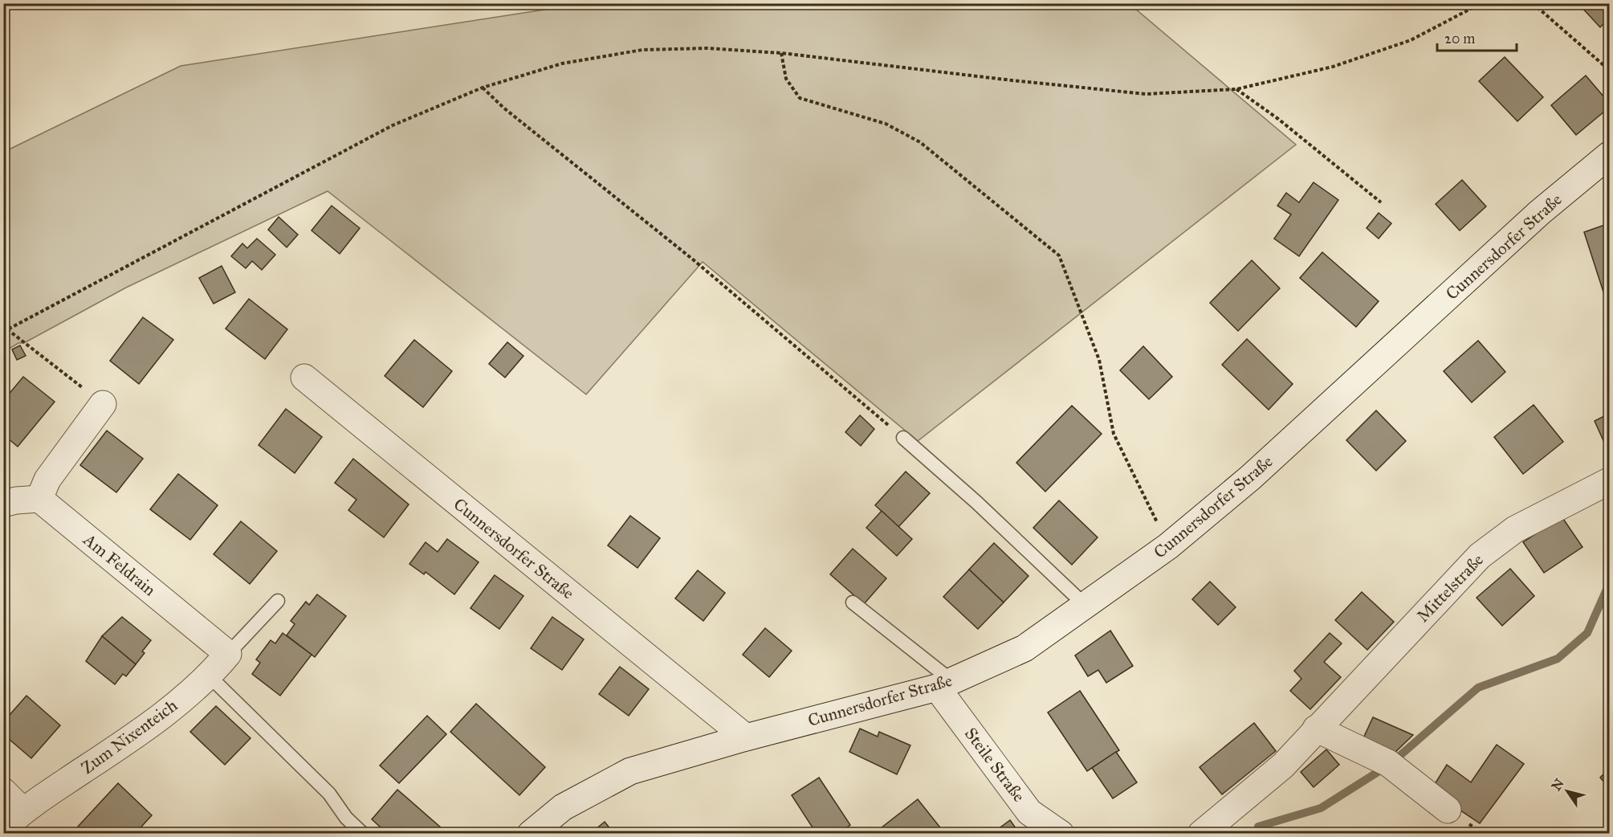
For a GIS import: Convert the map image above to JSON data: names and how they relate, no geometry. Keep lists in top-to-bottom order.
{
  "streets": {
    "street": [
      "Cunnersdorfer Straße",
      "Am Feldrain",
      "Mittelstraße",
      "Zum Nixenteich",
      "Steile Straße"
    ]
  },
  "crossings": [
    ["Cunnersdorfer Straße", "Steile Straße"],
    ["Am Feldrain", "Zum Nixenteich"]
  ],
  "scale_bar": "20 m",
  "north": "top left"
}
